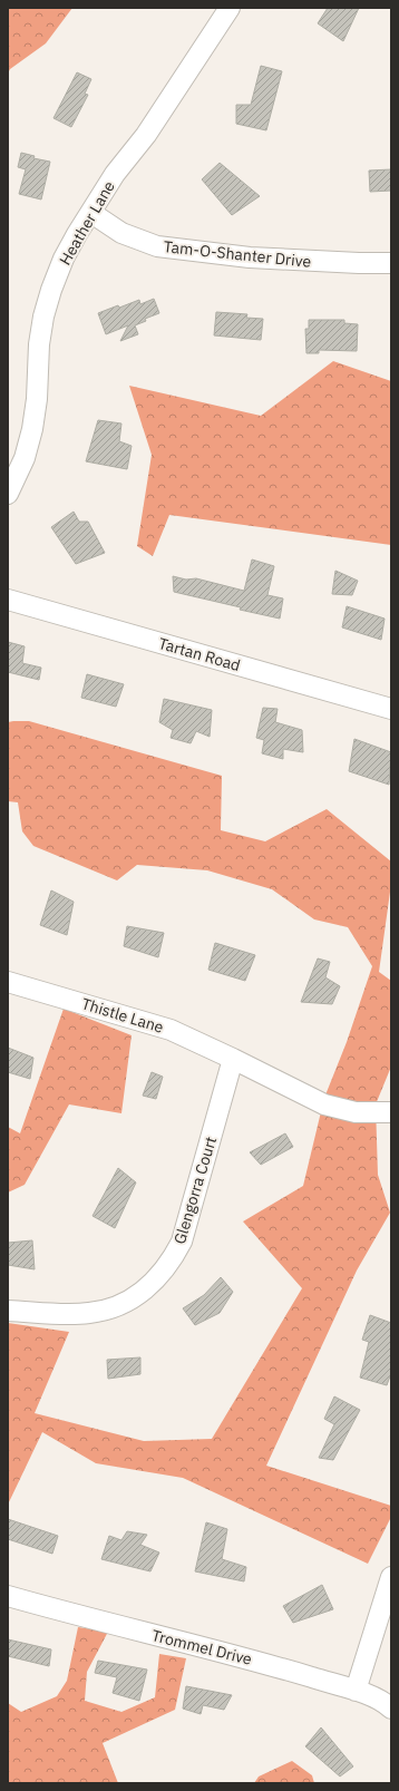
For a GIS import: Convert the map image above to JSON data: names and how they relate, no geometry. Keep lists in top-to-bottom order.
{
  "streets": {
    "street": [
      "Heather Lane",
      "Tam-O-Shanter Drive",
      "Tartan Road",
      "Thistle Lane",
      "Glengorra Court",
      "Trommel Drive"
    ]
  },
  "crossings": [
    ["Heather Lane", "Tam-O-Shanter Drive"],
    ["Thistle Lane", "Glengorra Court"]
  ]
}
